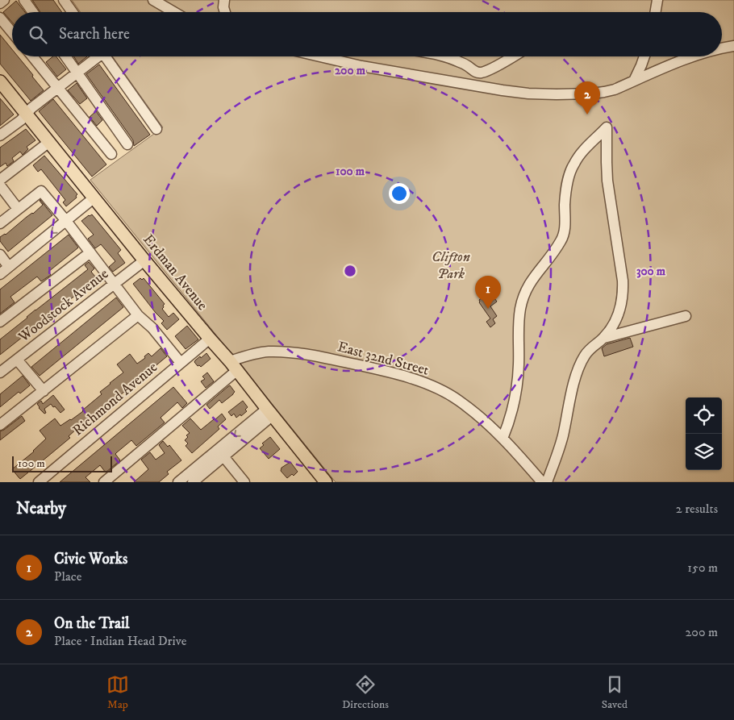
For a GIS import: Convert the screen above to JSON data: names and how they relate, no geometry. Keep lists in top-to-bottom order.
{
  "streets": {
    "main road": ["Erdman Avenue"],
    "street": ["Woodstock Avenue", "East 32nd Street", "Richmond Avenue"]
  },
  "crossings": [
    ["Erdman Avenue", "Woodstock Avenue"],
    ["Erdman Avenue", "East 32nd Street"],
    ["Erdman Avenue", "Richmond Avenue"]
  ],
  "parks": ["Clifton Park"],
  "scale_bar": "100 m",
  "page": {
    "search": "Search here",
    "pins": ["2", "1"],
    "scale": "100 m",
    "heading": ["Nearby", "2 results"],
    "list": [
      {
        "mark": "1",
        "name": "Civic Works",
        "note": "Place",
        "value": "150 m"
      },
      {
        "mark": "2",
        "name": "On the Trail",
        "note": "Place · Indian Head Drive",
        "value": "200 m"
      }
    ],
    "nav": ["Map", "Directions", "Saved"]
  },
  "rings": ["200 m", "100 m", "300 m"]
}
